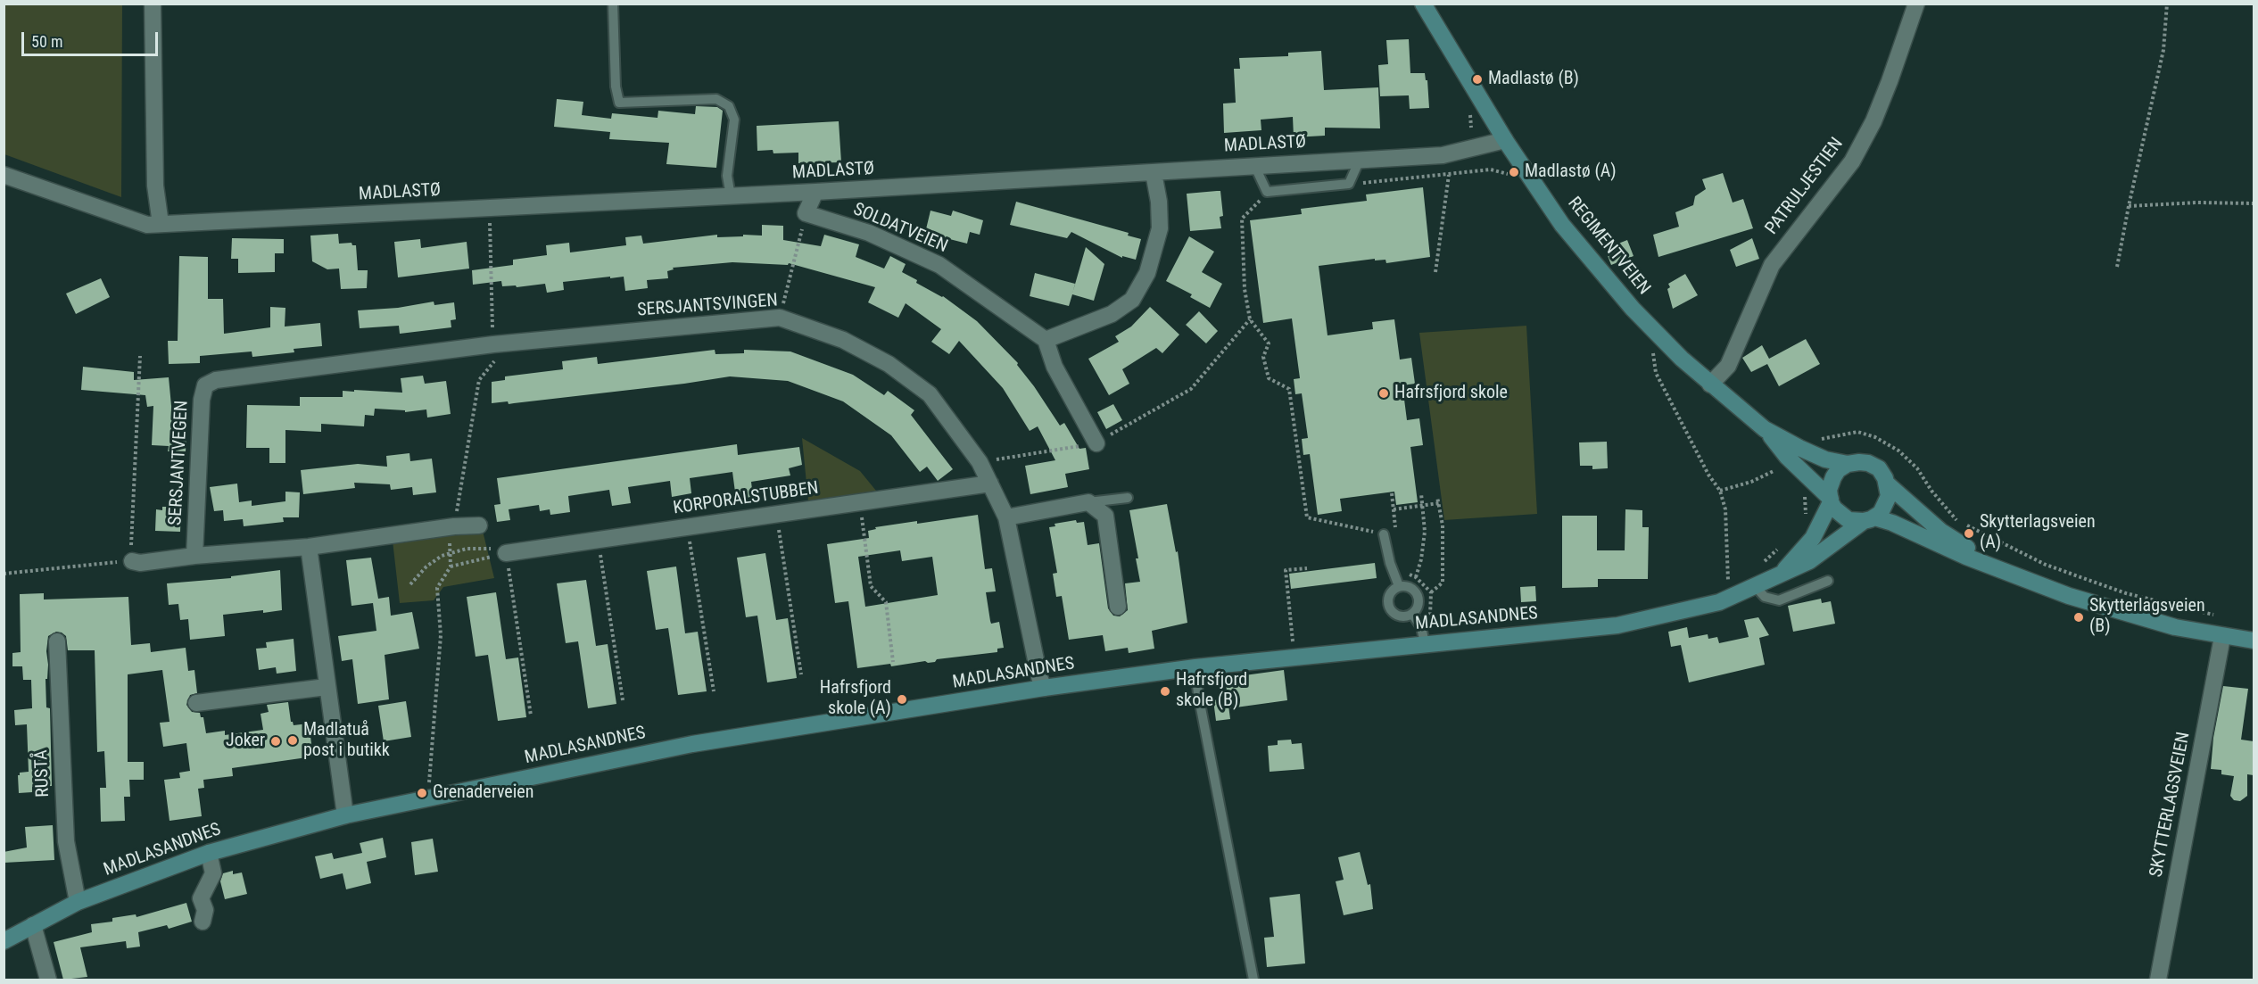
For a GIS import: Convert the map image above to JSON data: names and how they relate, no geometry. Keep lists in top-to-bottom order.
{
  "streets": {
    "street": [
      "MADLASTØ",
      "PATRULJESTIEN",
      "SOLDATVEIEN",
      "REGIMENTVEIEN",
      "SERSJANTSVINGEN",
      "SERSJANTVEGEN",
      "KORPORALSTUBBEN",
      "MADLASANDNES",
      "RUSTÅ",
      "SKYTTERLAGSVEIEN"
    ]
  },
  "crossings": [
    ["MADLASTØ", "REGIMENTVEIEN"],
    ["PATRULJESTIEN", "REGIMENTVEIEN"],
    ["REGIMENTVEIEN", "MADLASANDNES"],
    ["SERSJANTSVINGEN", "SERSJANTVEGEN"],
    ["SERSJANTSVINGEN", "KORPORALSTUBBEN"],
    ["SERSJANTSVINGEN", "MADLASANDNES"],
    ["MADLASANDNES", "RUSTÅ"]
  ],
  "places": [
    "Madlastø (B)",
    "Madlastø (A)",
    "Hafrsfjord skole",
    "Skytterlagsveien (A)",
    "Skytterlagsveien (B)",
    "Hafrsfjord skole (B)",
    "Hafrsfjord skole (A)",
    "Madlatuå post i butikk",
    "Joker",
    "Grenaderveien"
  ],
  "scale_bar": "50 m"
}
